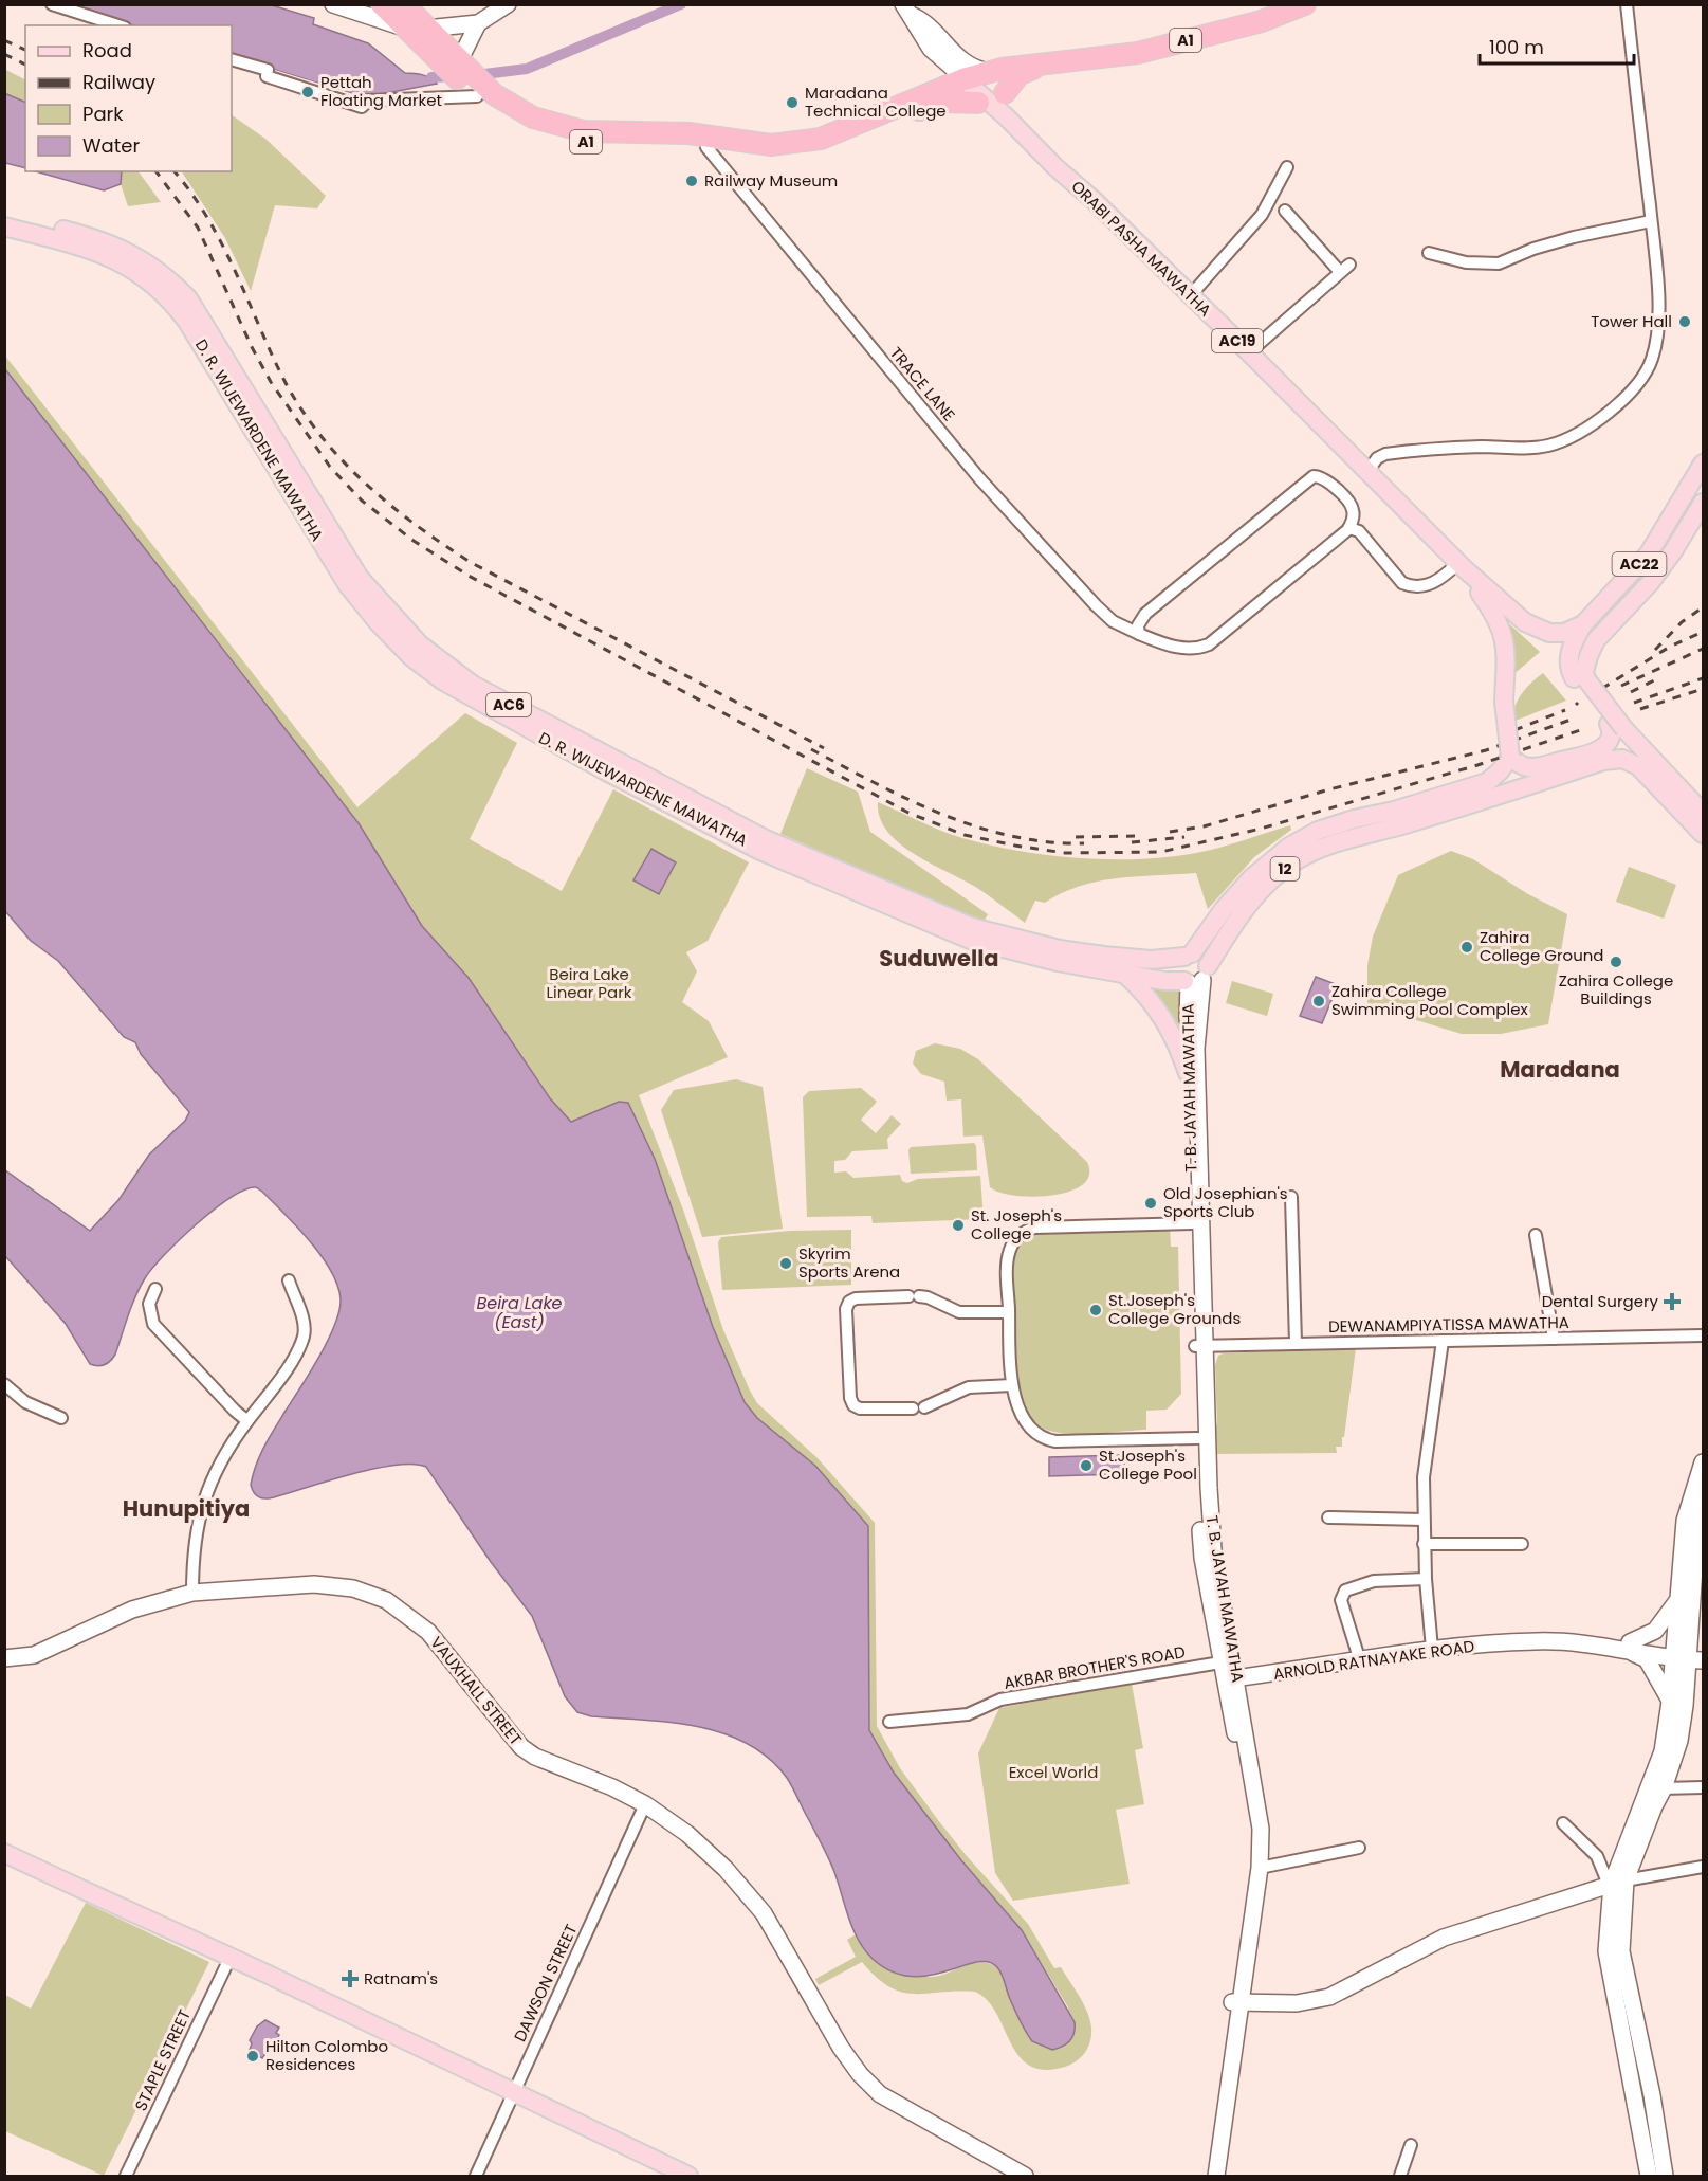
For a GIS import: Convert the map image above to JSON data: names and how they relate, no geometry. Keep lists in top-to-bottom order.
{
  "streets": {
    "highway": ["A1"],
    "main road": [
      "ORABI PASHA MAWATHA",
      "AC19",
      "D. R. WIJEWARDENE MAWATHA",
      "AC22",
      "AC6",
      "12",
      "T. B. JAYAH MAWATHA",
      "ARNOLD RATNAYAKE ROAD",
      "VAUXHALL STREET"
    ],
    "street": [
      "TRACE LANE",
      "DEWANAMPIYATISSA MAWATHA",
      "AKBAR BROTHER'S ROAD",
      "DAWSON STREET",
      "STAPLE STREET"
    ]
  },
  "crossings": [
    ["A1", "ORABI PASHA MAWATHA"],
    ["A1", "TRACE LANE"],
    ["D. R. WIJEWARDENE MAWATHA", "T. B. JAYAH MAWATHA"],
    ["T. B. JAYAH MAWATHA", "DEWANAMPIYATISSA MAWATHA"],
    ["T. B. JAYAH MAWATHA", "ARNOLD RATNAYAKE ROAD"],
    ["T. B. JAYAH MAWATHA", "AKBAR BROTHER'S ROAD"],
    ["VAUXHALL STREET", "DAWSON STREET"]
  ],
  "districts": ["Suduwella", "Maradana", "Hunupitiya"],
  "water": ["Beira Lake (East)"],
  "parks": ["Beira Lake Linear Park", "Excel World"],
  "places": {
    "other": [
      "Pettah Floating Market",
      "Maradana Technical College",
      "Railway Museum",
      "Tower Hall",
      "Zahira College Ground",
      "Zahira College Buildings",
      "Zahira College Swimming Pool Complex",
      "Old Josephian's Sports Club",
      "St. Joseph's College",
      "Skyrim Sports Arena",
      "St.Joseph's College Grounds",
      "St.Joseph's College Pool",
      "Hilton Colombo Residences"
    ],
    "health": ["Dental Surgery", "Ratnam's"]
  },
  "legend": [
    "Road",
    "Railway",
    "Park",
    "Water"
  ],
  "scale_bar": "100 m"
}
